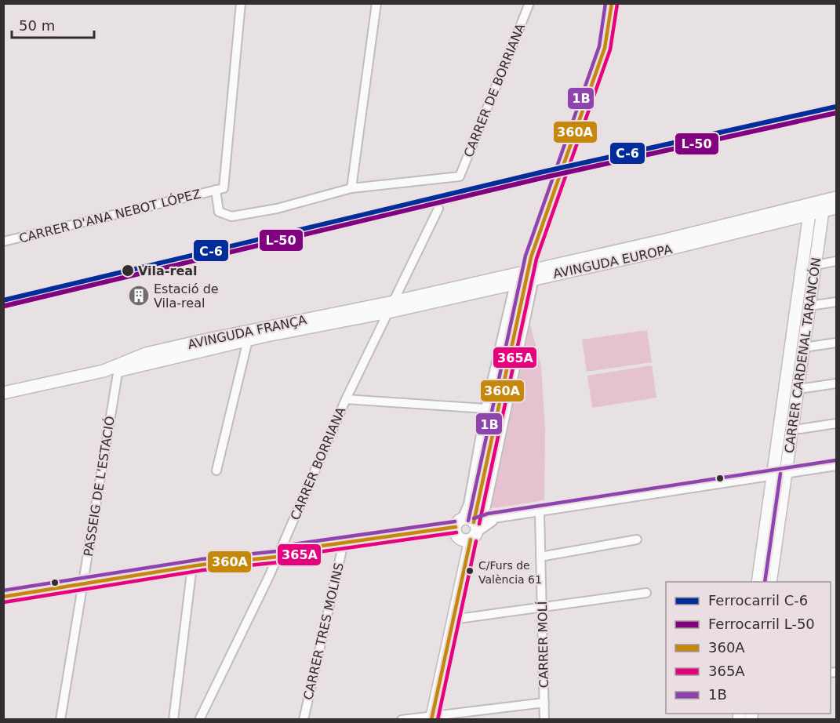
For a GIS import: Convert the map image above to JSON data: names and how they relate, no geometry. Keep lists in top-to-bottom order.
{
  "streets": {
    "main road": ["AVINGUDA EUROPA", "AVINGUDA FRANÇA", "CARRER CARDENAL TARANCÓN"],
    "street": [
      "CARRER DE BORRIANA",
      "CARRER D'ANA NEBOT LÓPEZ",
      "CARRER BORRIANA",
      "PASSEIG DE L'ESTACIÓ",
      "CARRER TRES MOLINS",
      "CARRER MOLÍ"
    ]
  },
  "crossings": [
    ["CARRER DE BORRIANA", "CARRER D'ANA NEBOT LÓPEZ"],
    ["AVINGUDA EUROPA", "AVINGUDA FRANÇA"],
    ["AVINGUDA EUROPA", "CARRER CARDENAL TARANCÓN"],
    ["AVINGUDA EUROPA", "CARRER BORRIANA"],
    ["AVINGUDA FRANÇA", "CARRER BORRIANA"],
    ["AVINGUDA FRANÇA", "PASSEIG DE L'ESTACIÓ"]
  ],
  "places": {
    "other": ["Vila-real", "C/Furs de València 61"],
    "building": ["Estació de Vila-real"]
  },
  "lines": [
    "transit line 360A",
    "transit line 1B",
    "transit line 365A",
    "rail line C-6",
    "rail line L-50"
  ],
  "legend": [
    "Ferrocarril C-6",
    "Ferrocarril L-50",
    "360A",
    "365A",
    "1B"
  ],
  "scale_bar": "50 m"
}
